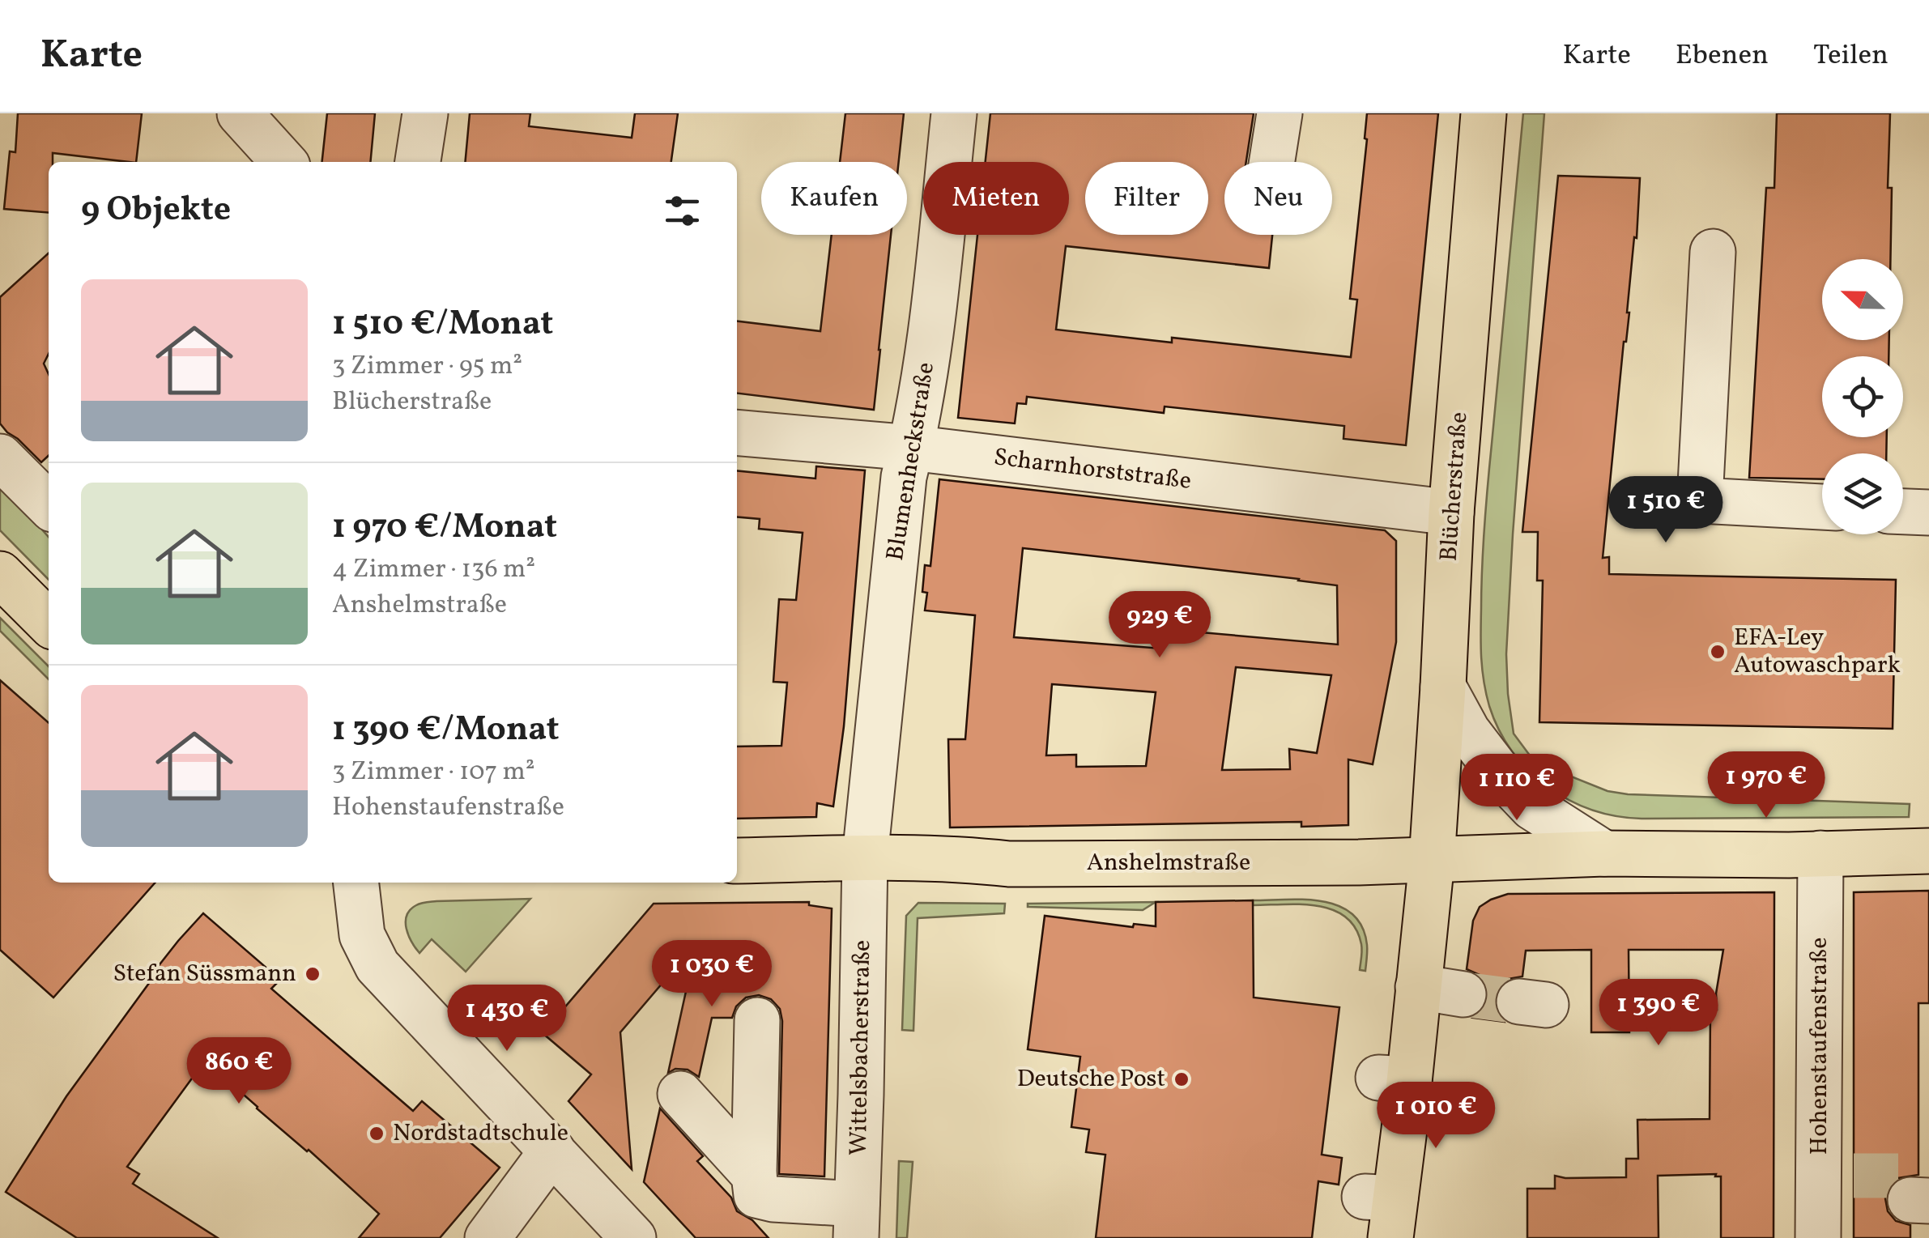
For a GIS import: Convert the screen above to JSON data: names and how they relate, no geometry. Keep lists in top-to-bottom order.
{
  "streets": {
    "main road": ["Blücherstraße", "Anshelmstraße"],
    "street": [
      "Blumenheckstraße",
      "Scharnhorststraße",
      "Hohenstaufenstraße",
      "Wittelsbacherstraße"
    ]
  },
  "crossings": [
    ["Blumenheckstraße", "Scharnhorststraße"],
    ["Blumenheckstraße", "Anshelmstraße"],
    ["Blumenheckstraße", "Wittelsbacherstraße"],
    ["Scharnhorststraße", "Blücherstraße"],
    ["Blücherstraße", "Anshelmstraße"],
    ["Anshelmstraße", "Hohenstaufenstraße"],
    ["Anshelmstraße", "Wittelsbacherstraße"]
  ],
  "places": [
    "EFA-Ley Autowaschpark",
    "Stefan Süssmann",
    "Deutsche Post",
    "Nordstadtschule"
  ],
  "north": "left",
  "page": {
    "header": "Karte",
    "nav": ["Karte", "Ebenen", "Teilen"],
    "chip": [
      "Kaufen",
      "Mieten",
      "Filter",
      "Neu"
    ],
    "heading": "9 Objekte",
    "list": [
      {
        "name": "1 510 €/Monat",
        "note": "3 Zimmer · 95 m² · Blücherstraße"
      },
      {
        "name": "1 970 €/Monat",
        "note": "4 Zimmer · 136 m² · Anshelmstraße"
      },
      {
        "name": "1 390 €/Monat",
        "note": "3 Zimmer · 107 m² · Hohenstaufenstraße"
      }
    ],
    "price": [
      "1 510 €",
      "929 €",
      "1 970 €",
      "1 110 €",
      "1 030 €",
      "1 390 €",
      "1 430 €",
      "860 €",
      "1 010 €"
    ]
  }
}
